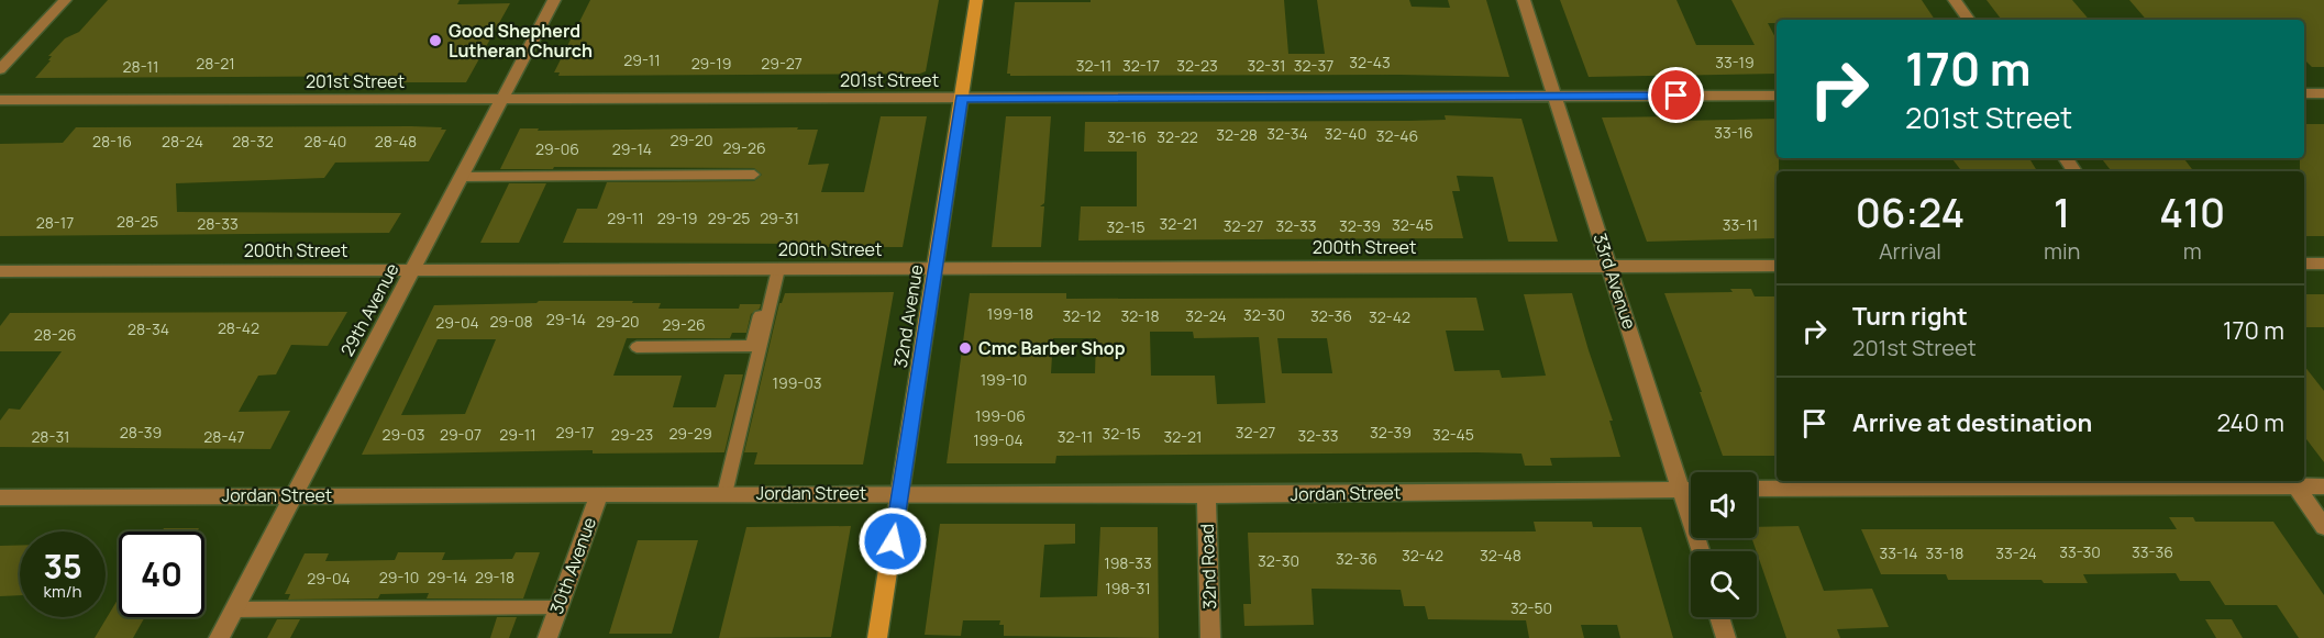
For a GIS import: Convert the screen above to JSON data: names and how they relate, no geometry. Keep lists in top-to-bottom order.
{
  "streets": {
    "street": [
      "201st Street",
      "200th Street",
      "33rd Avenue",
      "29th Avenue",
      "32nd Avenue",
      "Jordan Street",
      "30th Avenue",
      "32nd Road"
    ]
  },
  "crossings": [
    ["201st Street", "33rd Avenue"],
    ["201st Street", "29th Avenue"],
    ["201st Street", "32nd Avenue"],
    ["200th Street", "33rd Avenue"],
    ["200th Street", "29th Avenue"],
    ["200th Street", "32nd Avenue"],
    ["33rd Avenue", "Jordan Street"],
    ["29th Avenue", "Jordan Street"],
    ["32nd Avenue", "Jordan Street"],
    ["Jordan Street", "30th Avenue"],
    ["Jordan Street", "32nd Road"]
  ],
  "places": ["Good Shepherd Lutheran Church", "Cmc Barber Shop"],
  "house_numbers": [
    "29-11",
    "32-43",
    "33-19",
    "28-21",
    "29-19",
    "29-27",
    "32-11",
    "32-17",
    "32-23",
    "32-31",
    "32-37",
    "28-11",
    "33-16",
    "32-34",
    "32-40",
    "32-28",
    "32-46",
    "32-16",
    "32-22",
    "29-20",
    "28-16",
    "28-24",
    "28-32",
    "28-40",
    "28-48",
    "29-26",
    "29-06",
    "29-14",
    "29-11",
    "29-19",
    "29-25",
    "29-31",
    "28-25",
    "28-17",
    "28-33",
    "32-21",
    "32-45",
    "33-11",
    "32-27",
    "32-33",
    "32-39",
    "32-15",
    "199-18",
    "32-30",
    "32-12",
    "32-18",
    "32-24",
    "32-36",
    "32-42",
    "29-14",
    "29-08",
    "29-20",
    "29-04",
    "29-26",
    "28-42",
    "28-34",
    "28-26",
    "199-10",
    "199-03",
    "199-06",
    "28-39",
    "29-17",
    "32-27",
    "32-39",
    "29-29",
    "32-15",
    "29-03",
    "29-07",
    "29-11",
    "29-23",
    "32-45",
    "32-33",
    "28-31",
    "28-47",
    "32-11",
    "32-21",
    "199-04",
    "33-30",
    "33-36",
    "33-14",
    "33-18",
    "33-24",
    "32-42",
    "32-48",
    "32-36",
    "32-30",
    "198-33",
    "29-10",
    "29-14",
    "29-18",
    "29-04",
    "198-31",
    "32-50"
  ],
  "page": {
    "turn": ["170 m", "201st Street"],
    "eta": [
      "06:24",
      "Arrival",
      "1",
      "min",
      "410",
      "m"
    ],
    "list": [
      {
        "name": "Turn right",
        "note": "201st Street",
        "value": "170 m"
      },
      {
        "name": "Arrive at destination",
        "value": "240 m"
      }
    ],
    "speed": "35 km/h",
    "limit": "40"
  }
}
